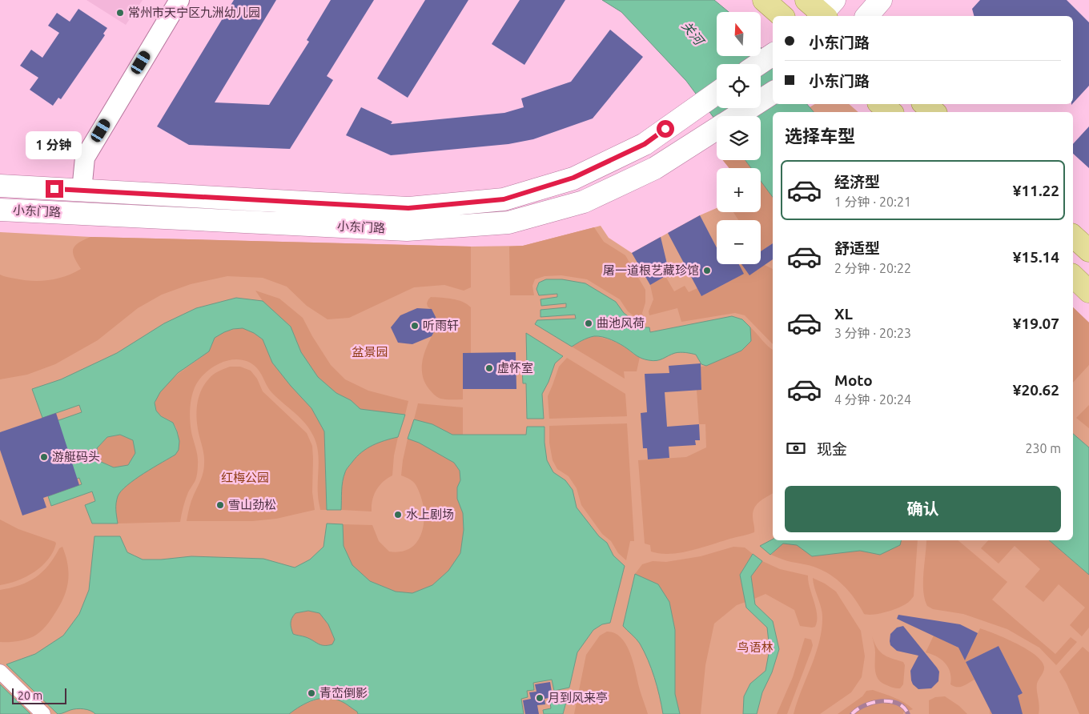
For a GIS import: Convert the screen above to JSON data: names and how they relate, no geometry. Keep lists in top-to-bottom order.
{
  "streets": {
    "main road": ["小东门路"]
  },
  "water": ["关河"],
  "parks": ["盆景园", "红梅公园", "鸟语林"],
  "places": [
    "常州市天宁区九洲幼儿园",
    "屠一道根艺藏珍馆",
    "曲池风荷",
    "听雨轩",
    "虚怀室",
    "游艇码头",
    "雪山劲松",
    "水上剧场",
    "青峦倒影",
    "月到风来亭"
  ],
  "scale_bar": "20 m",
  "north": "top",
  "page": {
    "map_buttons": ["+", "−"],
    "banner": ["小东门路", "小东门路"],
    "heading": "选择车型",
    "bubble": "1 分钟",
    "list": [
      {
        "name": "经济型",
        "note": "1 分钟 · 20:21",
        "value": "¥11.22"
      },
      {
        "name": "舒适型",
        "note": "2 分钟 · 20:22",
        "value": "¥15.14"
      },
      {
        "name": "XL",
        "note": "3 分钟 · 20:23",
        "value": "¥19.07"
      },
      {
        "name": "Moto",
        "note": "4 分钟 · 20:24",
        "value": "¥20.62"
      }
    ],
    "pay": ["现金", "230 m"],
    "buttons": "确认",
    "scale": "20 m"
  }
}
